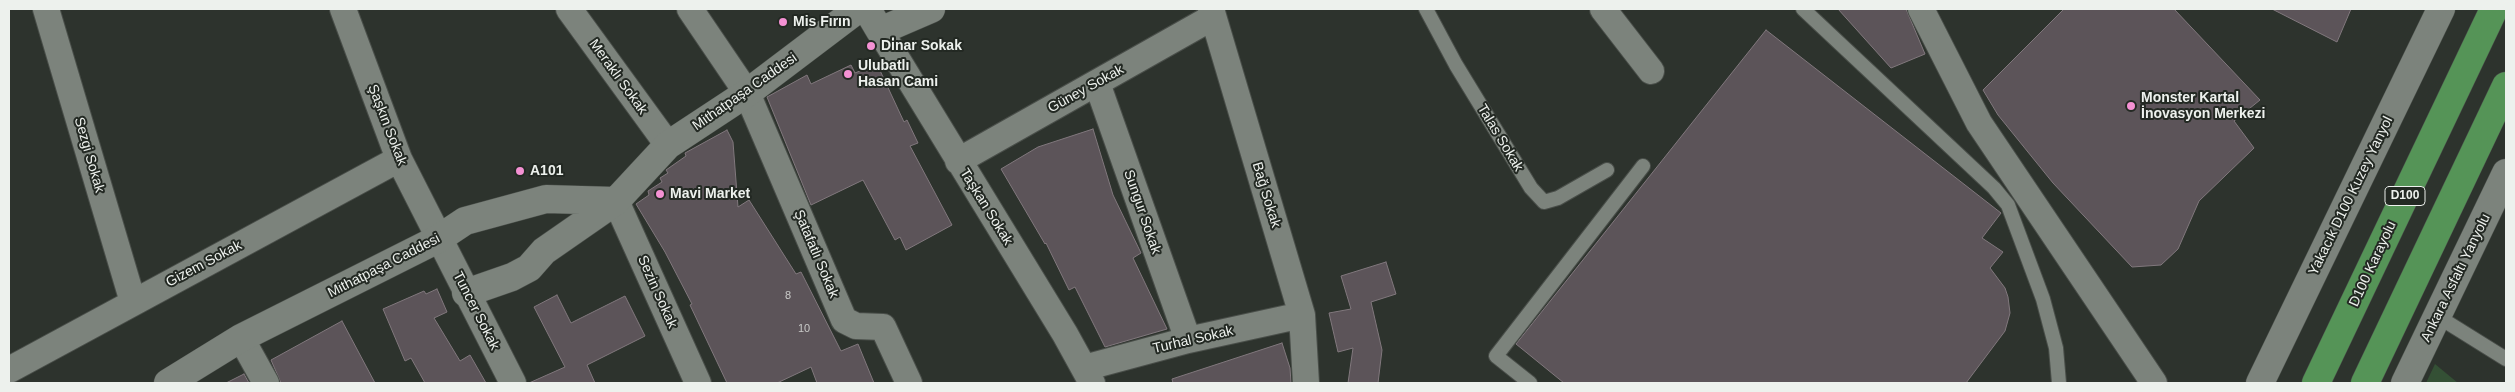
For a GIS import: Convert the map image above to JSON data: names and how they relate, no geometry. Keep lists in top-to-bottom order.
{
  "streets": {
    "highway": ["D100", "D100 Karayolu"],
    "street": [
      "Meraklı Sokak",
      "Güney Sokak",
      "Mithatpaşa Caddesi",
      "Şaşkın Sokak",
      "Sezgi Sokak",
      "Bağ Sokak",
      "Yakacık D100 Kuzey Yanyol",
      "Taşkan Sokak",
      "Sungur Sokak",
      "Şatafatlı Sokak",
      "Gizem Sokak",
      "Ankara Asfaltı Yanyolu",
      "Sezin Sokak",
      "Tuncer Sokak",
      "Turhal Sokak"
    ],
    "lane": ["Talas Sokak"]
  },
  "crossings": [
    ["Meraklı Sokak", "Mithatpaşa Caddesi"],
    ["Güney Sokak", "Bağ Sokak"],
    ["Güney Sokak", "Taşkan Sokak"],
    ["Güney Sokak", "Sungur Sokak"],
    ["Mithatpaşa Caddesi", "Şaşkın Sokak"],
    ["Mithatpaşa Caddesi", "Şatafatlı Sokak"],
    ["Mithatpaşa Caddesi", "Sezin Sokak"],
    ["Mithatpaşa Caddesi", "Tuncer Sokak"],
    ["Şaşkın Sokak", "Gizem Sokak"],
    ["Şaşkın Sokak", "Tuncer Sokak"],
    ["Sezgi Sokak", "Gizem Sokak"],
    ["Bağ Sokak", "Turhal Sokak"],
    ["Taşkan Sokak", "Turhal Sokak"],
    ["Sungur Sokak", "Turhal Sokak"]
  ],
  "places": [
    "Mis Fırın",
    "Di̇nar Sokak",
    "Ulubatlı Hasan Cami",
    "Monster Kartal İnovasyon Merkezi",
    "A101",
    "Mavi Market"
  ],
  "house_numbers": ["8", "10"]
}
